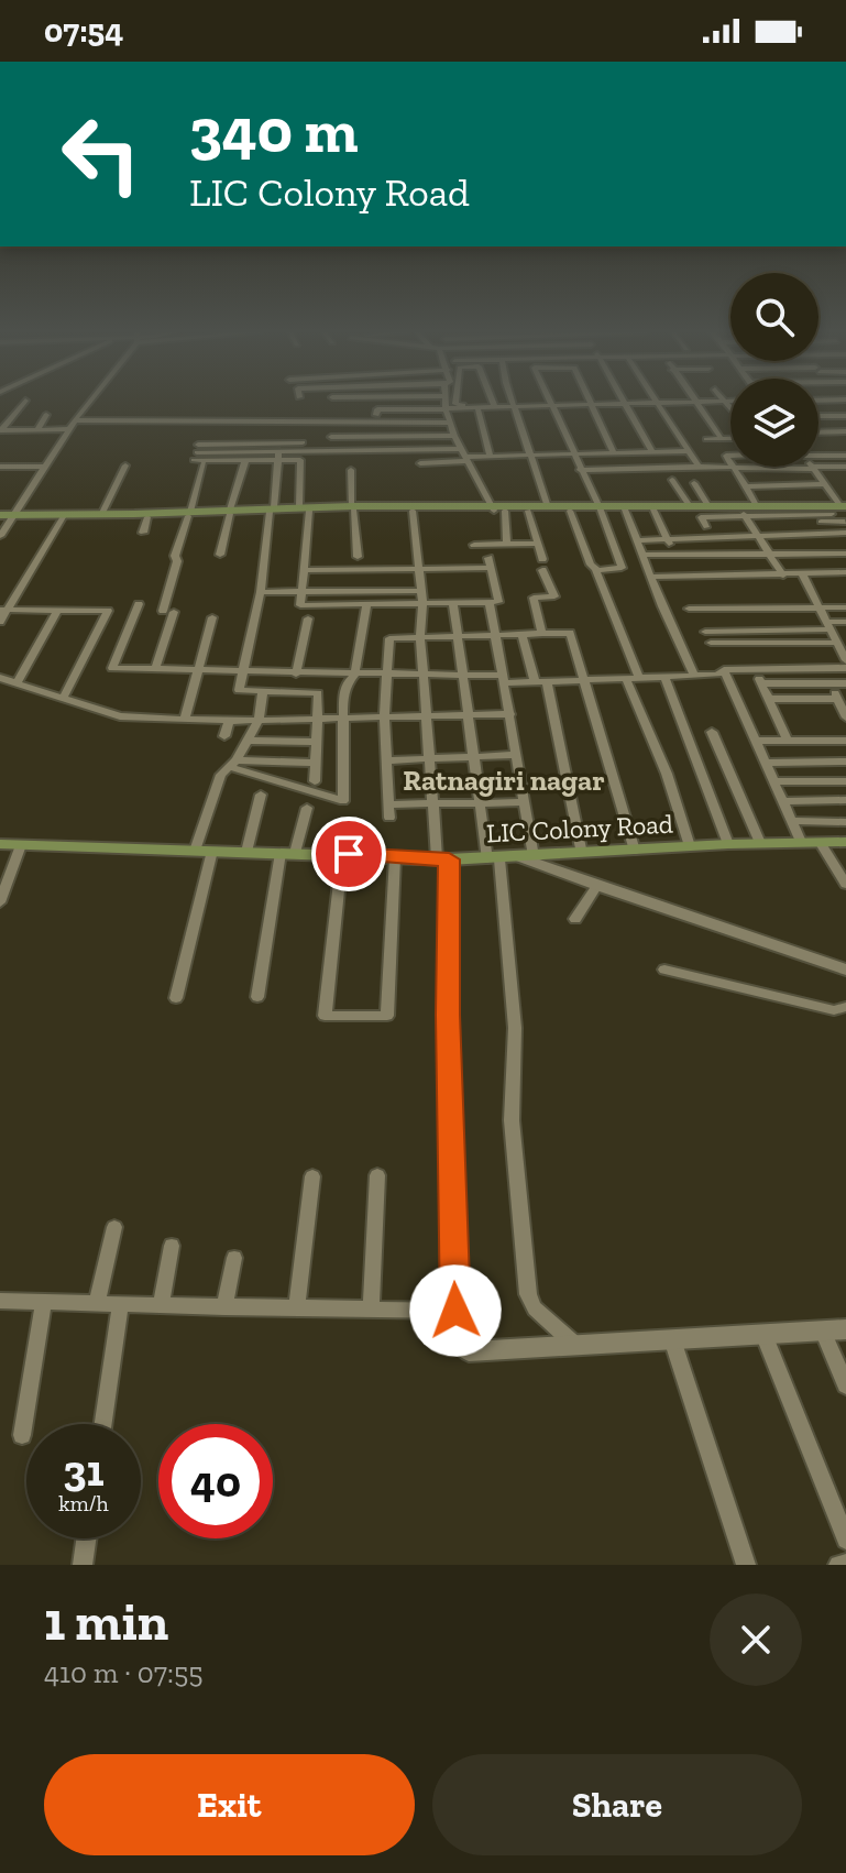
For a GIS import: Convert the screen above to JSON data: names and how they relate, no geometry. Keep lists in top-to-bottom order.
{
  "streets": {
    "main road": ["LIC Colony Road"]
  },
  "districts": ["Ratnagiri nagar"],
  "page": {
    "status": "07:54",
    "turn": ["340 m", "LIC Colony Road"],
    "speed": "31 km/h",
    "limit": "40",
    "heading": ["1 min", "410 m · 07:55"],
    "buttons": ["Exit", "Share"]
  }
}
